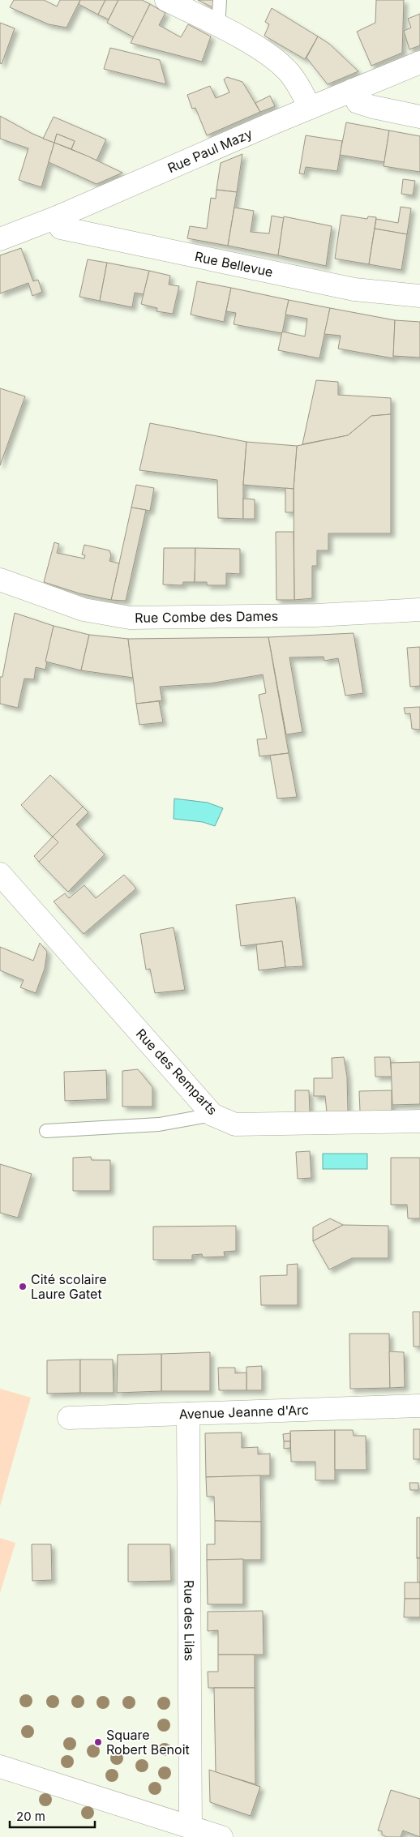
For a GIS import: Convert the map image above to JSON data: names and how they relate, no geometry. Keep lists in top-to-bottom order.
{
  "streets": {
    "street": [
      "Rue Paul Mazy",
      "Rue Bellevue",
      "Rue Combe des Dames",
      "Rue des Remparts",
      "Avenue Jeanne d'Arc",
      "Rue des Lilas"
    ]
  },
  "crossings": [
    ["Rue Paul Mazy", "Rue Bellevue"],
    ["Avenue Jeanne d'Arc", "Rue des Lilas"]
  ],
  "places": ["Cité scolaire Laure Gatet", "Square Robert Benoit"],
  "scale_bar": "20 m"
}
